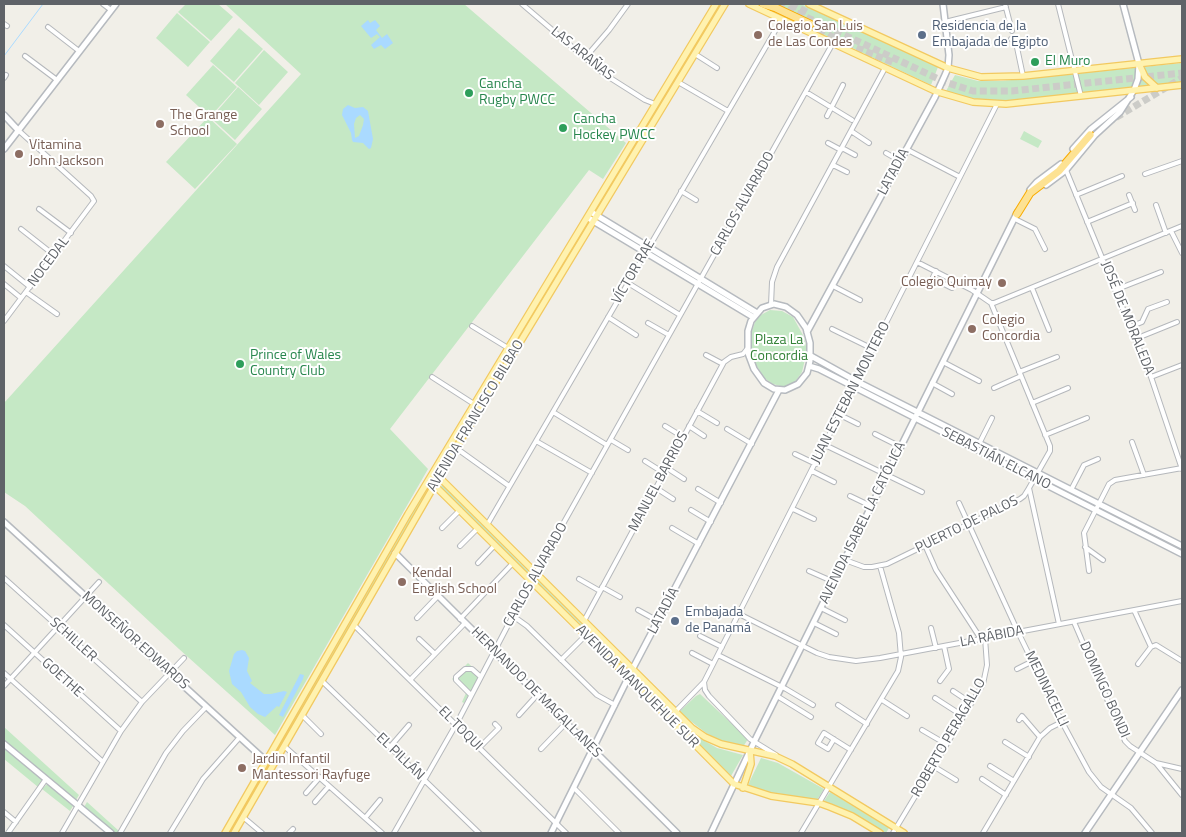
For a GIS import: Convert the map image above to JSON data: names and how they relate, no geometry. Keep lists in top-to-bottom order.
{
  "streets": {
    "main road": ["AVENIDA FRANCISCO BILBAO", "AVENIDA MANQUEHUE SUR"],
    "street": [
      "LAS ARAÑAS",
      "LATADÍA",
      "CARLOS ALVARADO",
      "NOCEDAL",
      "VÍCTOR RAE",
      "JOSÉ DE MORALEDA",
      "JUAN ESTEBAN MONTERO",
      "SEBASTIÁN ELCANO",
      "MANUEL BARRIOS",
      "AVENIDA ISABEL LA CATÓLICA",
      "PUERTO DE PALOS",
      "LA RÁBIDA",
      "SCHILLER",
      "MONSEÑOR EDWARDS",
      "GOETHE",
      "MEDINACELLI",
      "DOMINGO BONDI",
      "HERNANDO DE MAGALLANES",
      "EL TOQUI",
      "ROBERTO PERAGALLO",
      "EL PILLÁN"
    ]
  },
  "crossings": [
    ["LAS ARAÑAS", "AVENIDA FRANCISCO BILBAO"],
    ["LATADÍA", "SEBASTIÁN ELCANO"],
    ["LATADÍA", "AVENIDA MANQUEHUE SUR"],
    ["LATADÍA", "HERNANDO DE MAGALLANES"],
    ["LATADÍA", "EL TOQUI"],
    ["CARLOS ALVARADO", "AVENIDA MANQUEHUE SUR"],
    ["CARLOS ALVARADO", "HERNANDO DE MAGALLANES"],
    ["CARLOS ALVARADO", "EL TOQUI"],
    ["CARLOS ALVARADO", "EL PILLÁN"],
    ["VÍCTOR RAE", "AVENIDA MANQUEHUE SUR"],
    ["JOSÉ DE MORALEDA", "AVENIDA ISABEL LA CATÓLICA"],
    ["JUAN ESTEBAN MONTERO", "SEBASTIÁN ELCANO"],
    ["JUAN ESTEBAN MONTERO", "LA RÁBIDA"],
    ["JUAN ESTEBAN MONTERO", "AVENIDA MANQUEHUE SUR"],
    ["AVENIDA FRANCISCO BILBAO", "MONSEÑOR EDWARDS"],
    ["AVENIDA FRANCISCO BILBAO", "AVENIDA MANQUEHUE SUR"],
    ["AVENIDA FRANCISCO BILBAO", "HERNANDO DE MAGALLANES"],
    ["AVENIDA FRANCISCO BILBAO", "EL TOQUI"],
    ["AVENIDA FRANCISCO BILBAO", "EL PILLÁN"],
    ["SEBASTIÁN ELCANO", "AVENIDA ISABEL LA CATÓLICA"],
    ["SEBASTIÁN ELCANO", "PUERTO DE PALOS"],
    ["MANUEL BARRIOS", "AVENIDA MANQUEHUE SUR"],
    ["AVENIDA ISABEL LA CATÓLICA", "PUERTO DE PALOS"],
    ["AVENIDA ISABEL LA CATÓLICA", "LA RÁBIDA"],
    ["AVENIDA ISABEL LA CATÓLICA", "AVENIDA MANQUEHUE SUR"],
    ["PUERTO DE PALOS", "MEDINACELLI"],
    ["LA RÁBIDA", "MEDINACELLI"],
    ["LA RÁBIDA", "DOMINGO BONDI"],
    ["LA RÁBIDA", "ROBERTO PERAGALLO"],
    ["AVENIDA MANQUEHUE SUR", "ROBERTO PERAGALLO"]
  ],
  "parks": ["Plaza La Concordia"],
  "places": [
    "Colegio San Luis de Las Condes",
    "Residencia de la Embajada de Egipto",
    "El Muro",
    "Cancha Rugby PWCC",
    "The Grange School",
    "Cancha Hockey PWCC",
    "Vitamina John Jackson",
    "Colegio Quimay",
    "Colegio Concordia",
    "Prince of Wales Country Club",
    "Kendal English School",
    "Embajada de Panamá",
    "Jardin Infantil Mantessori Rayfuge"
  ]
}
